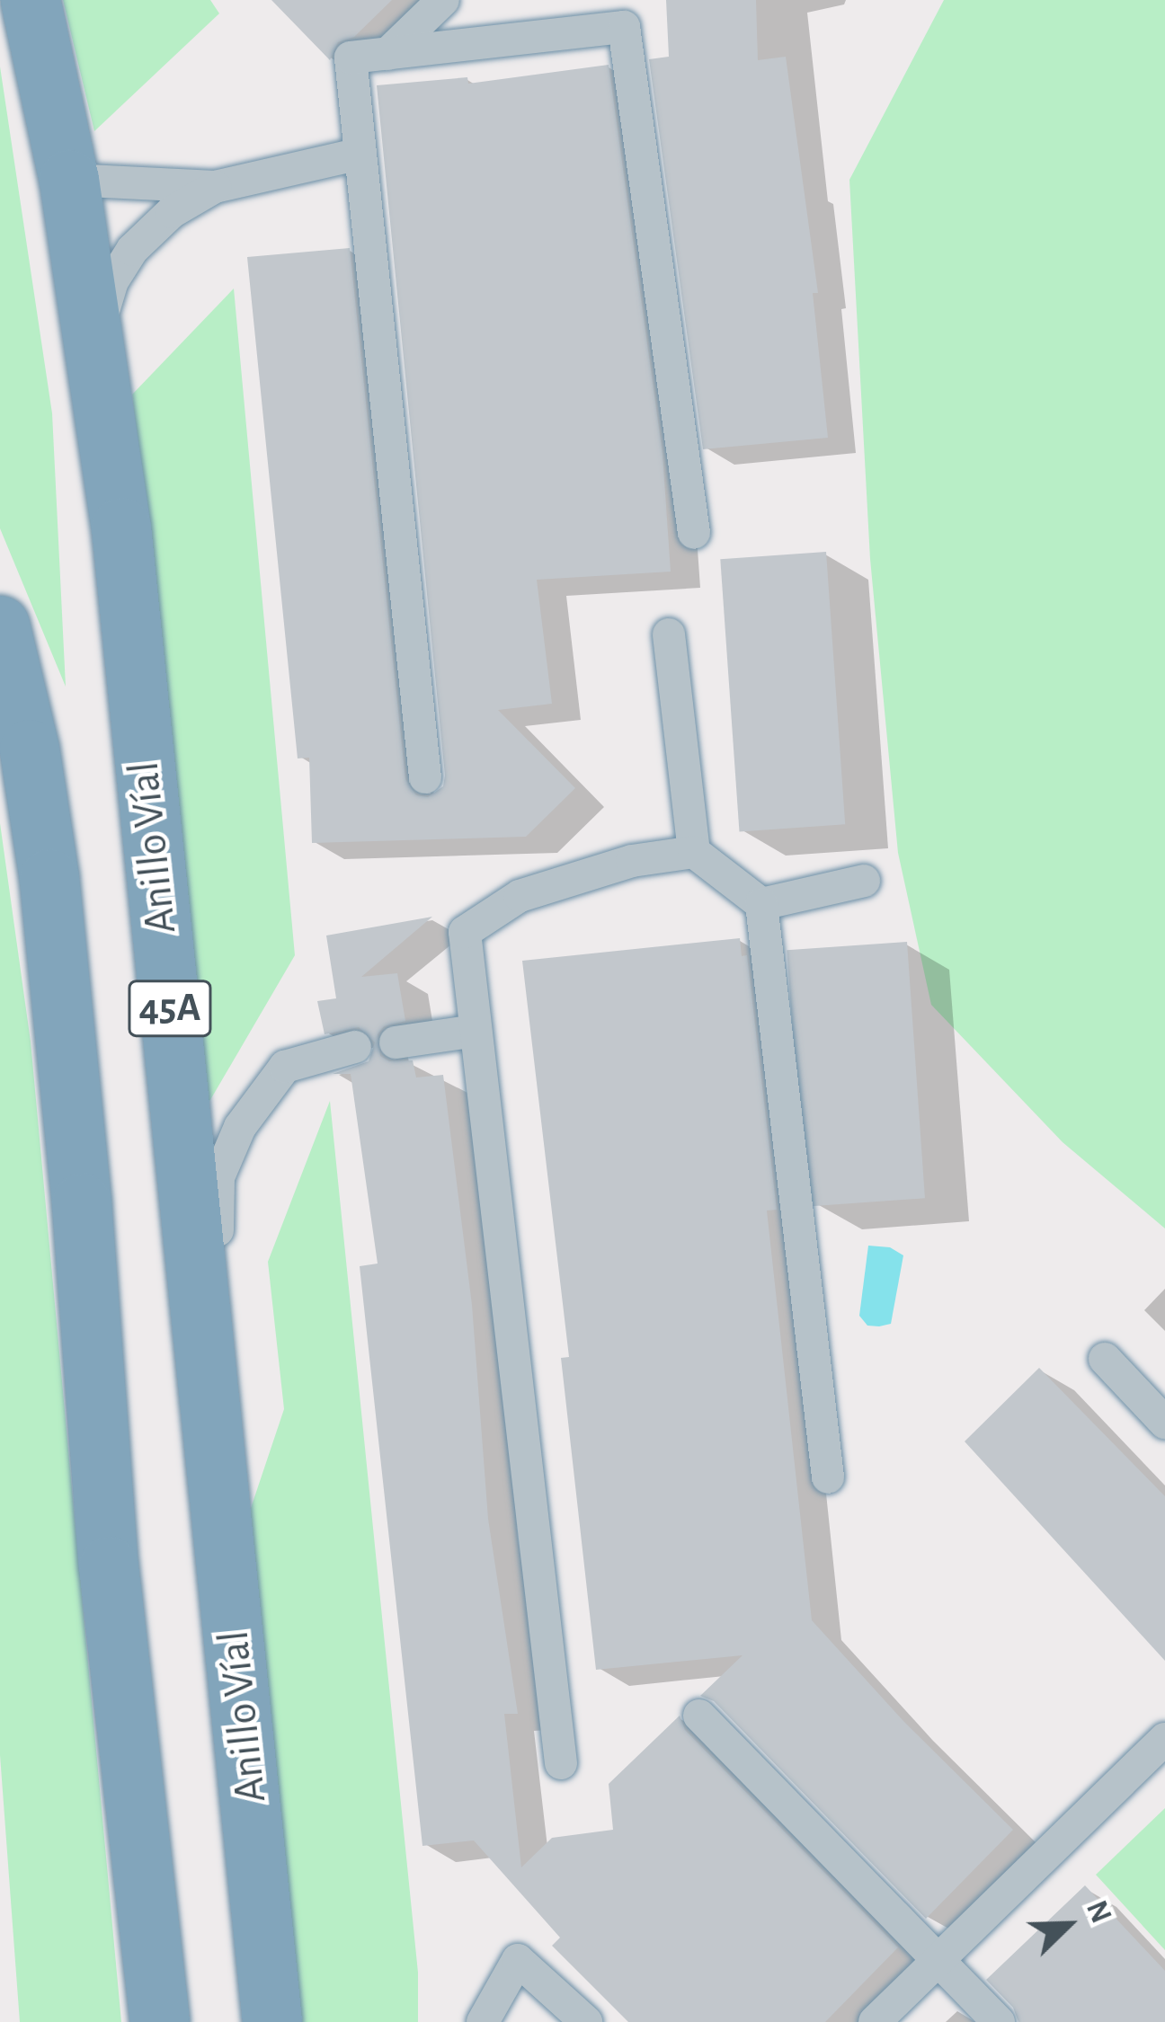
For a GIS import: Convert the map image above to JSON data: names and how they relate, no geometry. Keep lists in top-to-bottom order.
{
  "streets": {
    "highway": ["Anillo Víal", "45A"]
  },
  "north": "top right"
}
